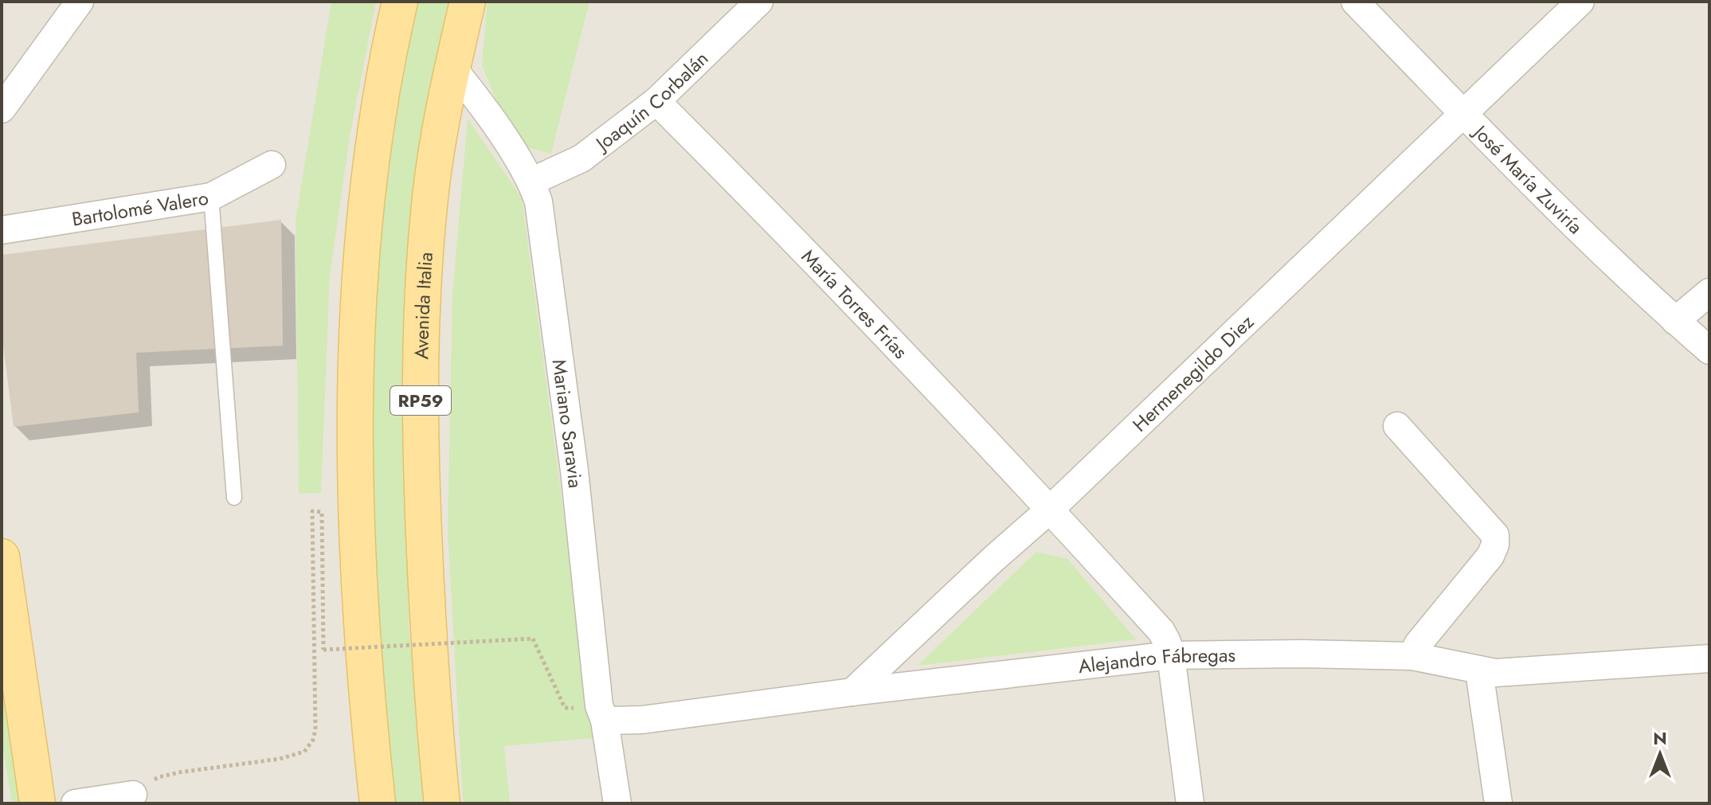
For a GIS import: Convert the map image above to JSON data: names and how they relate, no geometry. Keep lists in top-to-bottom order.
{
  "streets": {
    "main road": ["Avenida Italia", "RP59"],
    "street": [
      "Joaquín Corbalán",
      "José María Zuviría",
      "Bartolomé Valero",
      "María Torres Frías",
      "Hermenegildo Diez",
      "Mariano Saravia",
      "Alejandro Fábregas"
    ]
  },
  "crossings": [
    ["Joaquín Corbalán", "María Torres Frías"],
    ["Joaquín Corbalán", "Mariano Saravia"],
    ["José María Zuviría", "Hermenegildo Diez"],
    ["María Torres Frías", "Hermenegildo Diez"],
    ["Avenida Italia", "Mariano Saravia"],
    ["Hermenegildo Diez", "Alejandro Fábregas"],
    ["Mariano Saravia", "Alejandro Fábregas"]
  ],
  "north": "top"
}
